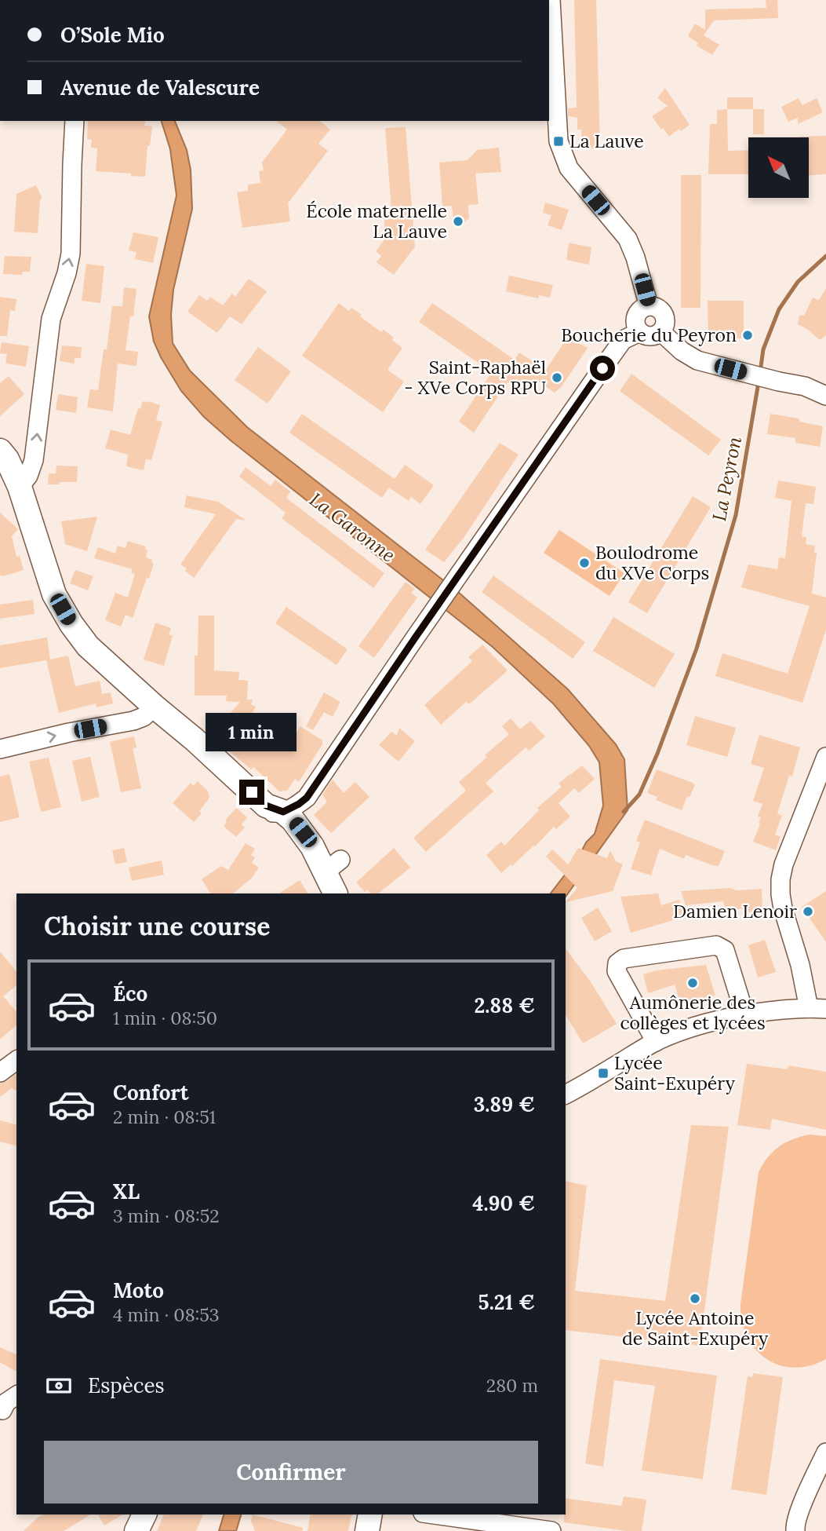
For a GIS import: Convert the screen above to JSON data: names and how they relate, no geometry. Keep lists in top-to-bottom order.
{
  "water": ["La Peyron", "La Garonne"],
  "places": {
    "transit": ["La Lauve", "Lycée Saint-Exupéry"],
    "other": [
      "École maternelle La Lauve",
      "Boucherie du Peyron",
      "Saint-Raphaël - XVe Corps RPU",
      "Boulodrome du XVe Corps",
      "Damien Lenoir",
      "Aumônerie des collèges et lycées",
      "Lycée Antoine de Saint-Exupéry"
    ]
  },
  "north": "top left",
  "page": {
    "banner": ["O’Sole Mio", "Avenue de Valescure"],
    "bubble": "1 min",
    "heading": "Choisir une course",
    "list": [
      {
        "name": "Éco",
        "note": "1 min · 08:50",
        "value": "2.88 €"
      },
      {
        "name": "Confort",
        "note": "2 min · 08:51",
        "value": "3.89 €"
      },
      {
        "name": "XL",
        "note": "3 min · 08:52",
        "value": "4.90 €"
      },
      {
        "name": "Moto",
        "note": "4 min · 08:53",
        "value": "5.21 €"
      }
    ],
    "pay": ["Espèces", "280 m"],
    "buttons": "Confirmer"
  }
}
